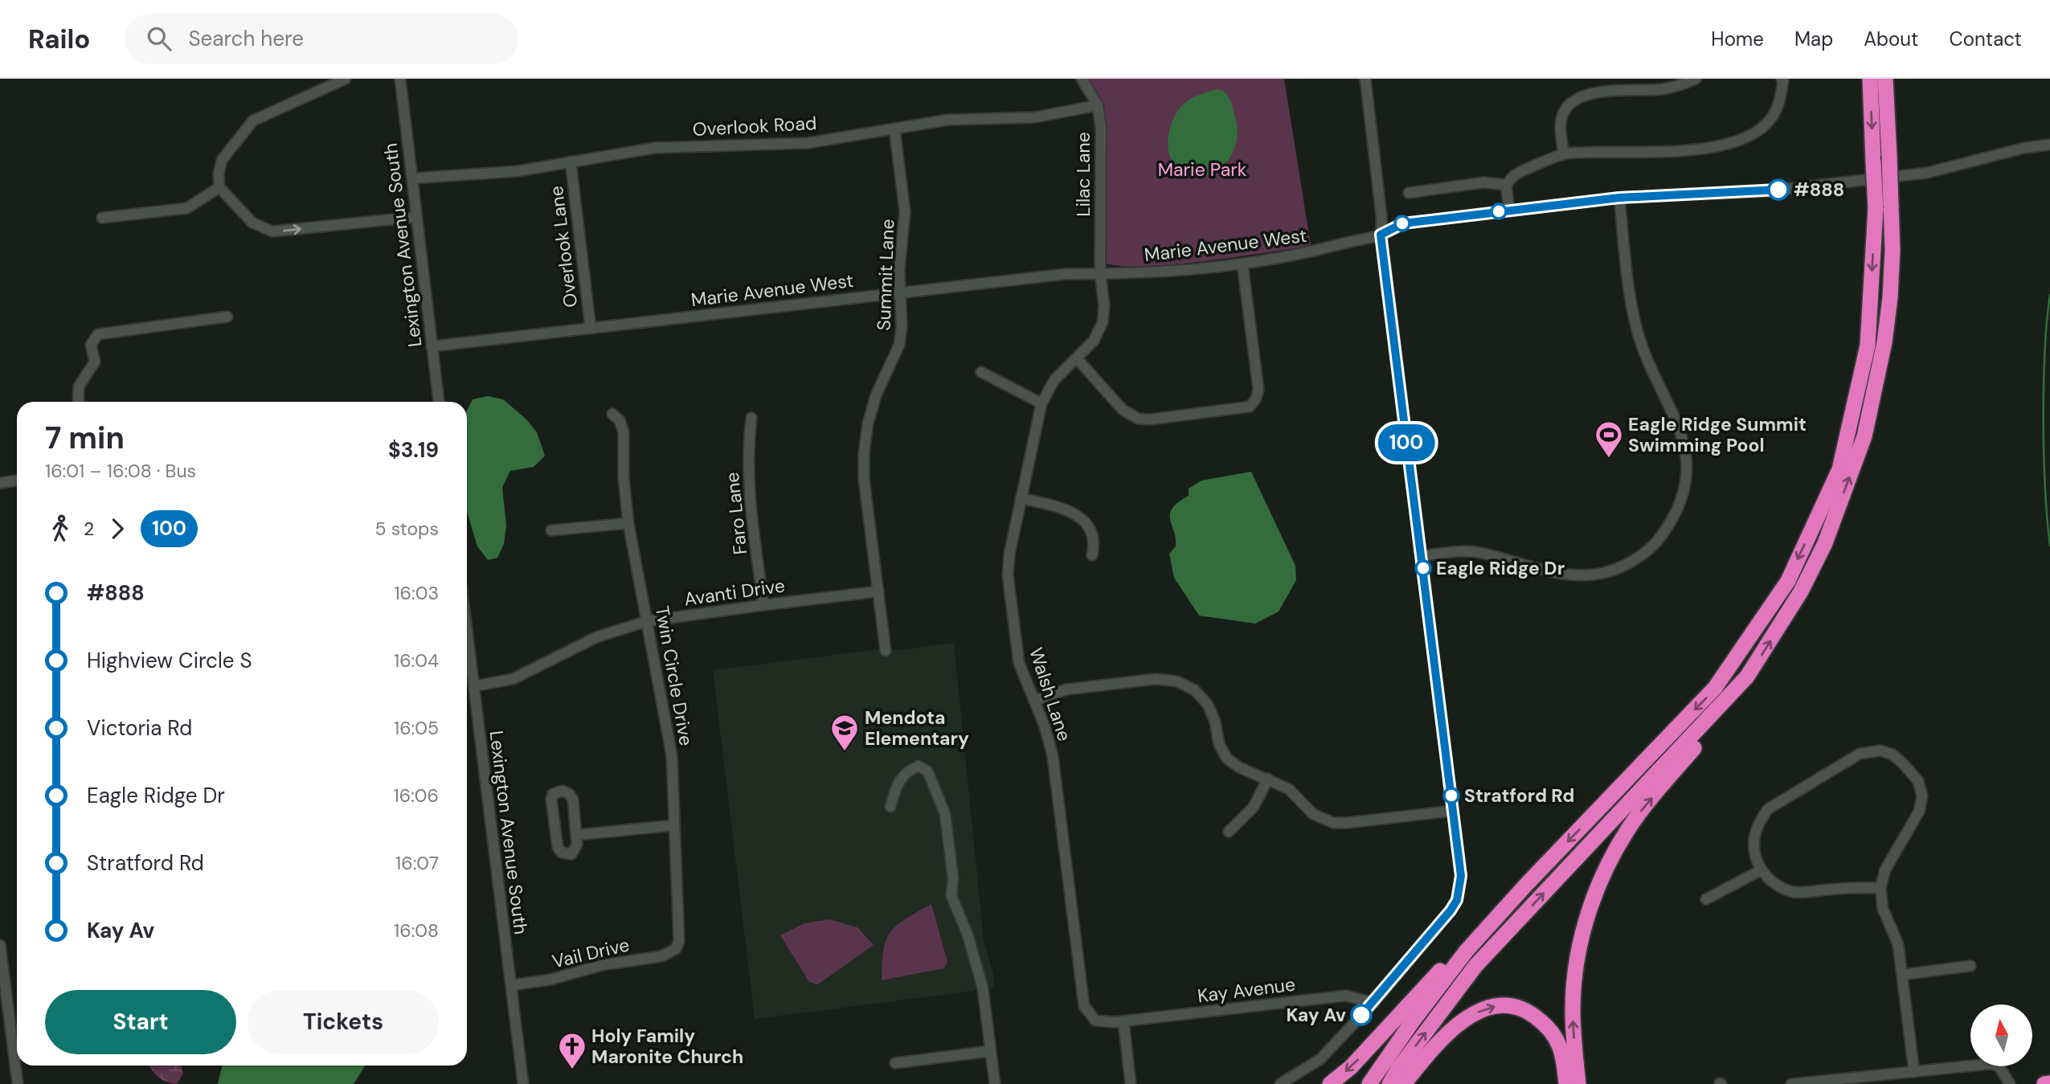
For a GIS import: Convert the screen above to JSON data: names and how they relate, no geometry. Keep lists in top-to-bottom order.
{
  "streets": {
    "street": [
      "Overlook Road",
      "Lilac Lane",
      "Lexington Avenue South",
      "Marie Avenue West",
      "Overlook Lane",
      "Summit Lane",
      "Faro Lane",
      "Avanti Drive",
      "Twin Circle Drive",
      "Walsh Lane",
      "Vail Drive",
      "Kay Avenue"
    ]
  },
  "crossings": [
    ["Overlook Road", "Lilac Lane"],
    ["Overlook Road", "Lexington Avenue South"],
    ["Overlook Road", "Overlook Lane"],
    ["Overlook Road", "Summit Lane"],
    ["Lilac Lane", "Marie Avenue West"],
    ["Lilac Lane", "Walsh Lane"],
    ["Lexington Avenue South", "Marie Avenue West"],
    ["Lexington Avenue South", "Avanti Drive"],
    ["Lexington Avenue South", "Vail Drive"],
    ["Marie Avenue West", "Overlook Lane"],
    ["Marie Avenue West", "Summit Lane"],
    ["Marie Avenue West", "Walsh Lane"],
    ["Summit Lane", "Avanti Drive"],
    ["Faro Lane", "Avanti Drive"],
    ["Avanti Drive", "Twin Circle Drive"],
    ["Twin Circle Drive", "Vail Drive"],
    ["Walsh Lane", "Kay Avenue"]
  ],
  "parks": ["Marie Park"],
  "places": {
    "other": [
      "#888",
      "Eagle Ridge Dr",
      "Stratford Rd",
      "Kay Av"
    ],
    "sports": ["Eagle Ridge Summit Swimming Pool"],
    "school or university": ["Mendota Elementary"],
    "church": ["Holy Family Maronite Church"]
  },
  "lines": ["bus line 100"],
  "north": "top",
  "page": {
    "header": "Railo",
    "search": "Search here",
    "nav": [
      "Home",
      "Map",
      "About",
      "Contact"
    ],
    "on_map": "100",
    "heading": ["7 min", "16:01 – 16:08 · Bus", "$3.19"],
    "legs": ["2", "100", "5 stops"],
    "list": [
      {
        "name": "#888",
        "value": "16:03"
      },
      {
        "name": "Highview Circle S",
        "value": "16:04"
      },
      {
        "name": "Victoria Rd",
        "value": "16:05"
      },
      {
        "name": "Eagle Ridge Dr",
        "value": "16:06"
      },
      {
        "name": "Stratford Rd",
        "value": "16:07"
      },
      {
        "name": "Kay Av",
        "value": "16:08"
      }
    ],
    "buttons": ["Start", "Tickets"]
  }
}
